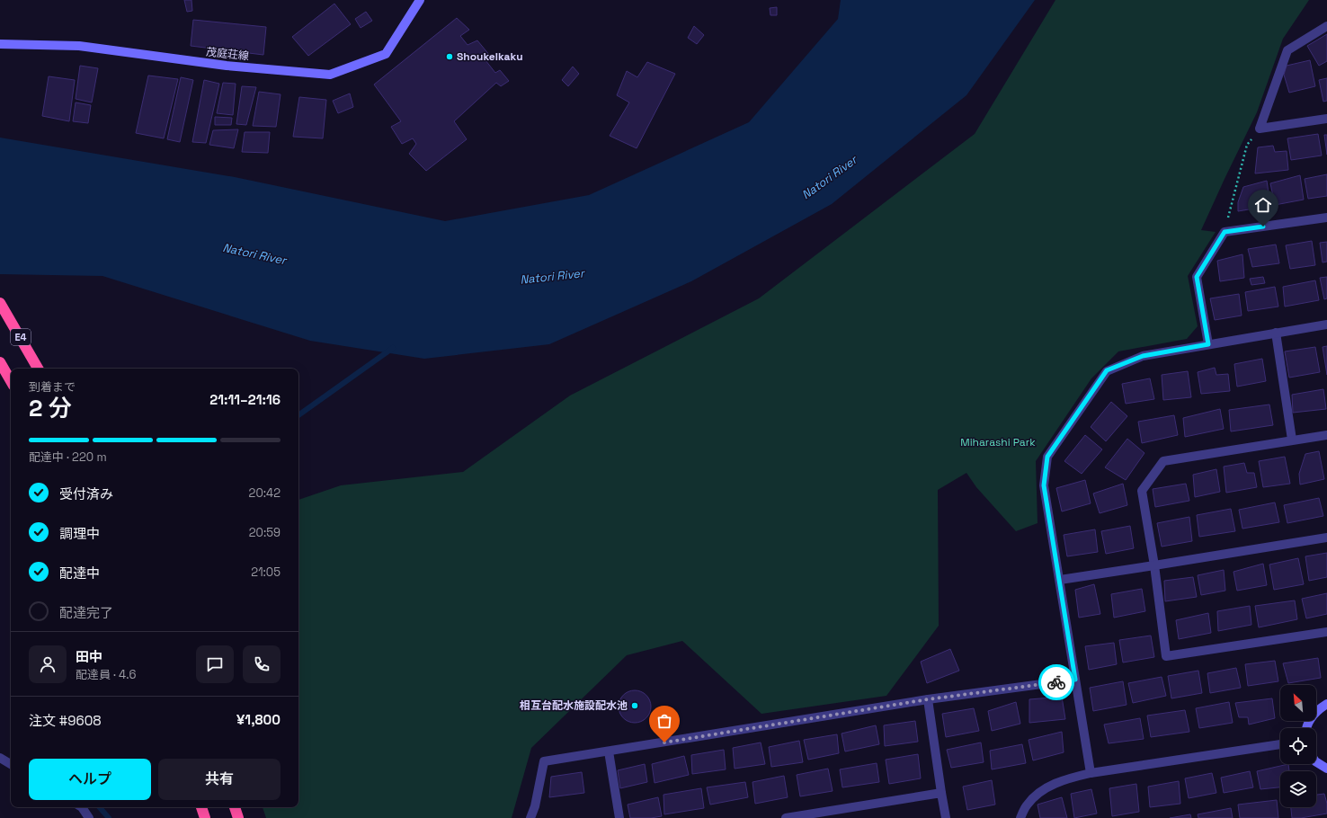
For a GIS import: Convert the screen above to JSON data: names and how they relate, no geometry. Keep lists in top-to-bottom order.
{
  "streets": {
    "highway": ["E4"],
    "street": ["茂庭荘線"]
  },
  "water": ["Natori River"],
  "parks": ["Miharashi Park"],
  "places": ["Shoukeikaku", "相互台配水施設配水池"],
  "north": "top left",
  "page": {
    "heading": ["2 分", "到着まで", "21:11–21:16"],
    "panel": [
      "田中",
      "配達員 · 4.6",
      "注文 #9608",
      "¥1,800"
    ],
    "bar": "配達中 · 220 m",
    "list": [
      ["受付済み", "20:42"],
      ["調理中", "20:59"],
      ["配達中", "21:05"],
      "配達完了"
    ],
    "buttons": ["ヘルプ", "共有"]
  }
}
